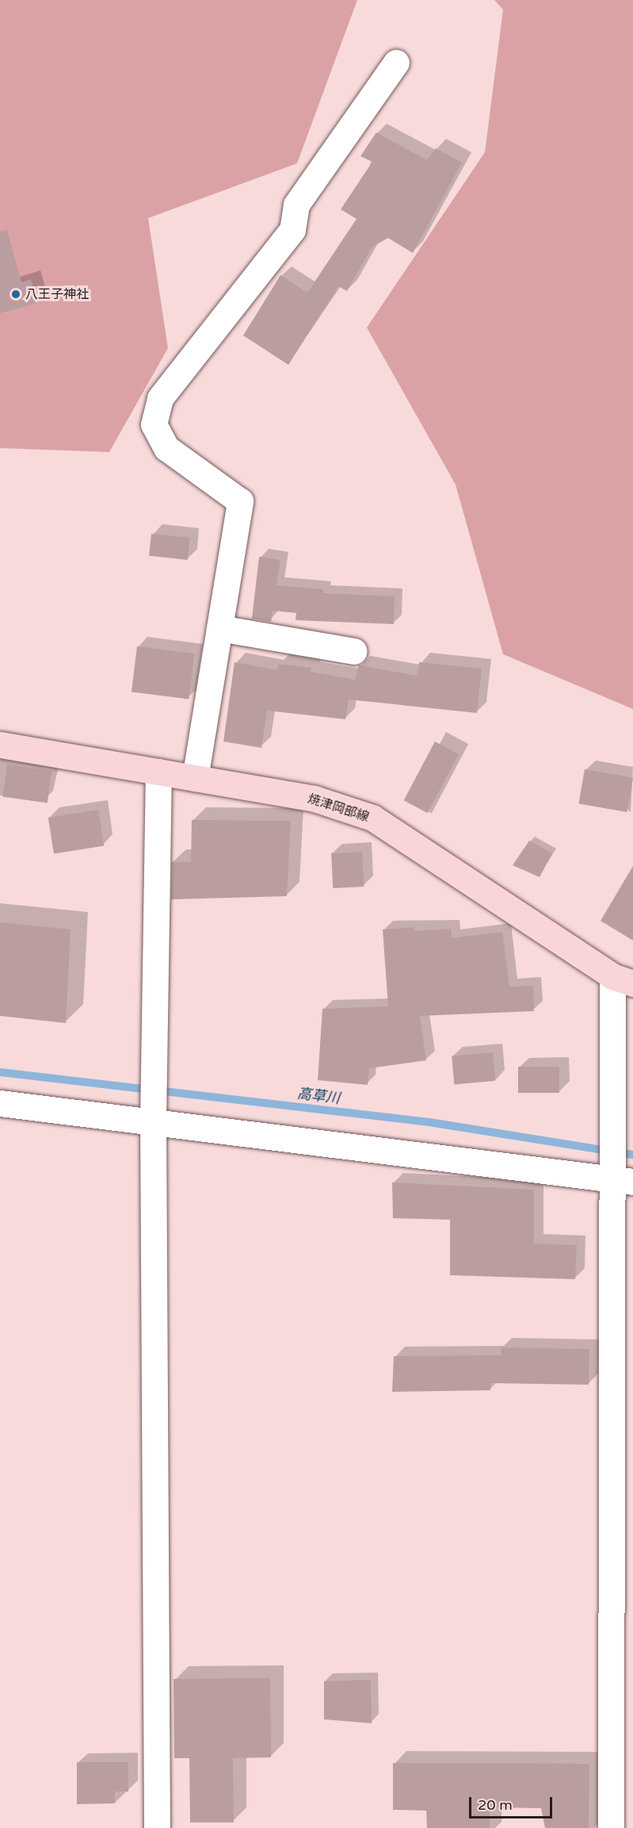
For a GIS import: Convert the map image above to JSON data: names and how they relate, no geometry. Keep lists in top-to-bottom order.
{
  "streets": {
    "main road": ["焼津岡部線"]
  },
  "water": ["高草川"],
  "places": ["八王子神社"],
  "scale_bar": "20 m"
}
